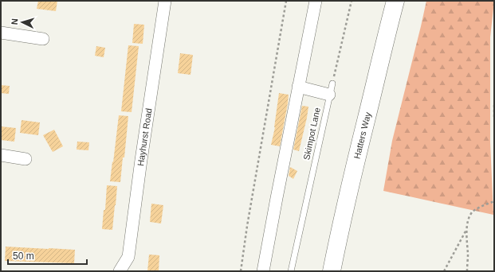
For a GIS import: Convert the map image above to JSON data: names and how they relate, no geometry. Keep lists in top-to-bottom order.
{
  "streets": {
    "main road": ["Hatters Way"],
    "street": ["Hayhurst Road"],
    "lane": ["Skimpot Lane"]
  },
  "scale_bar": "50 m",
  "north": "left"
}
